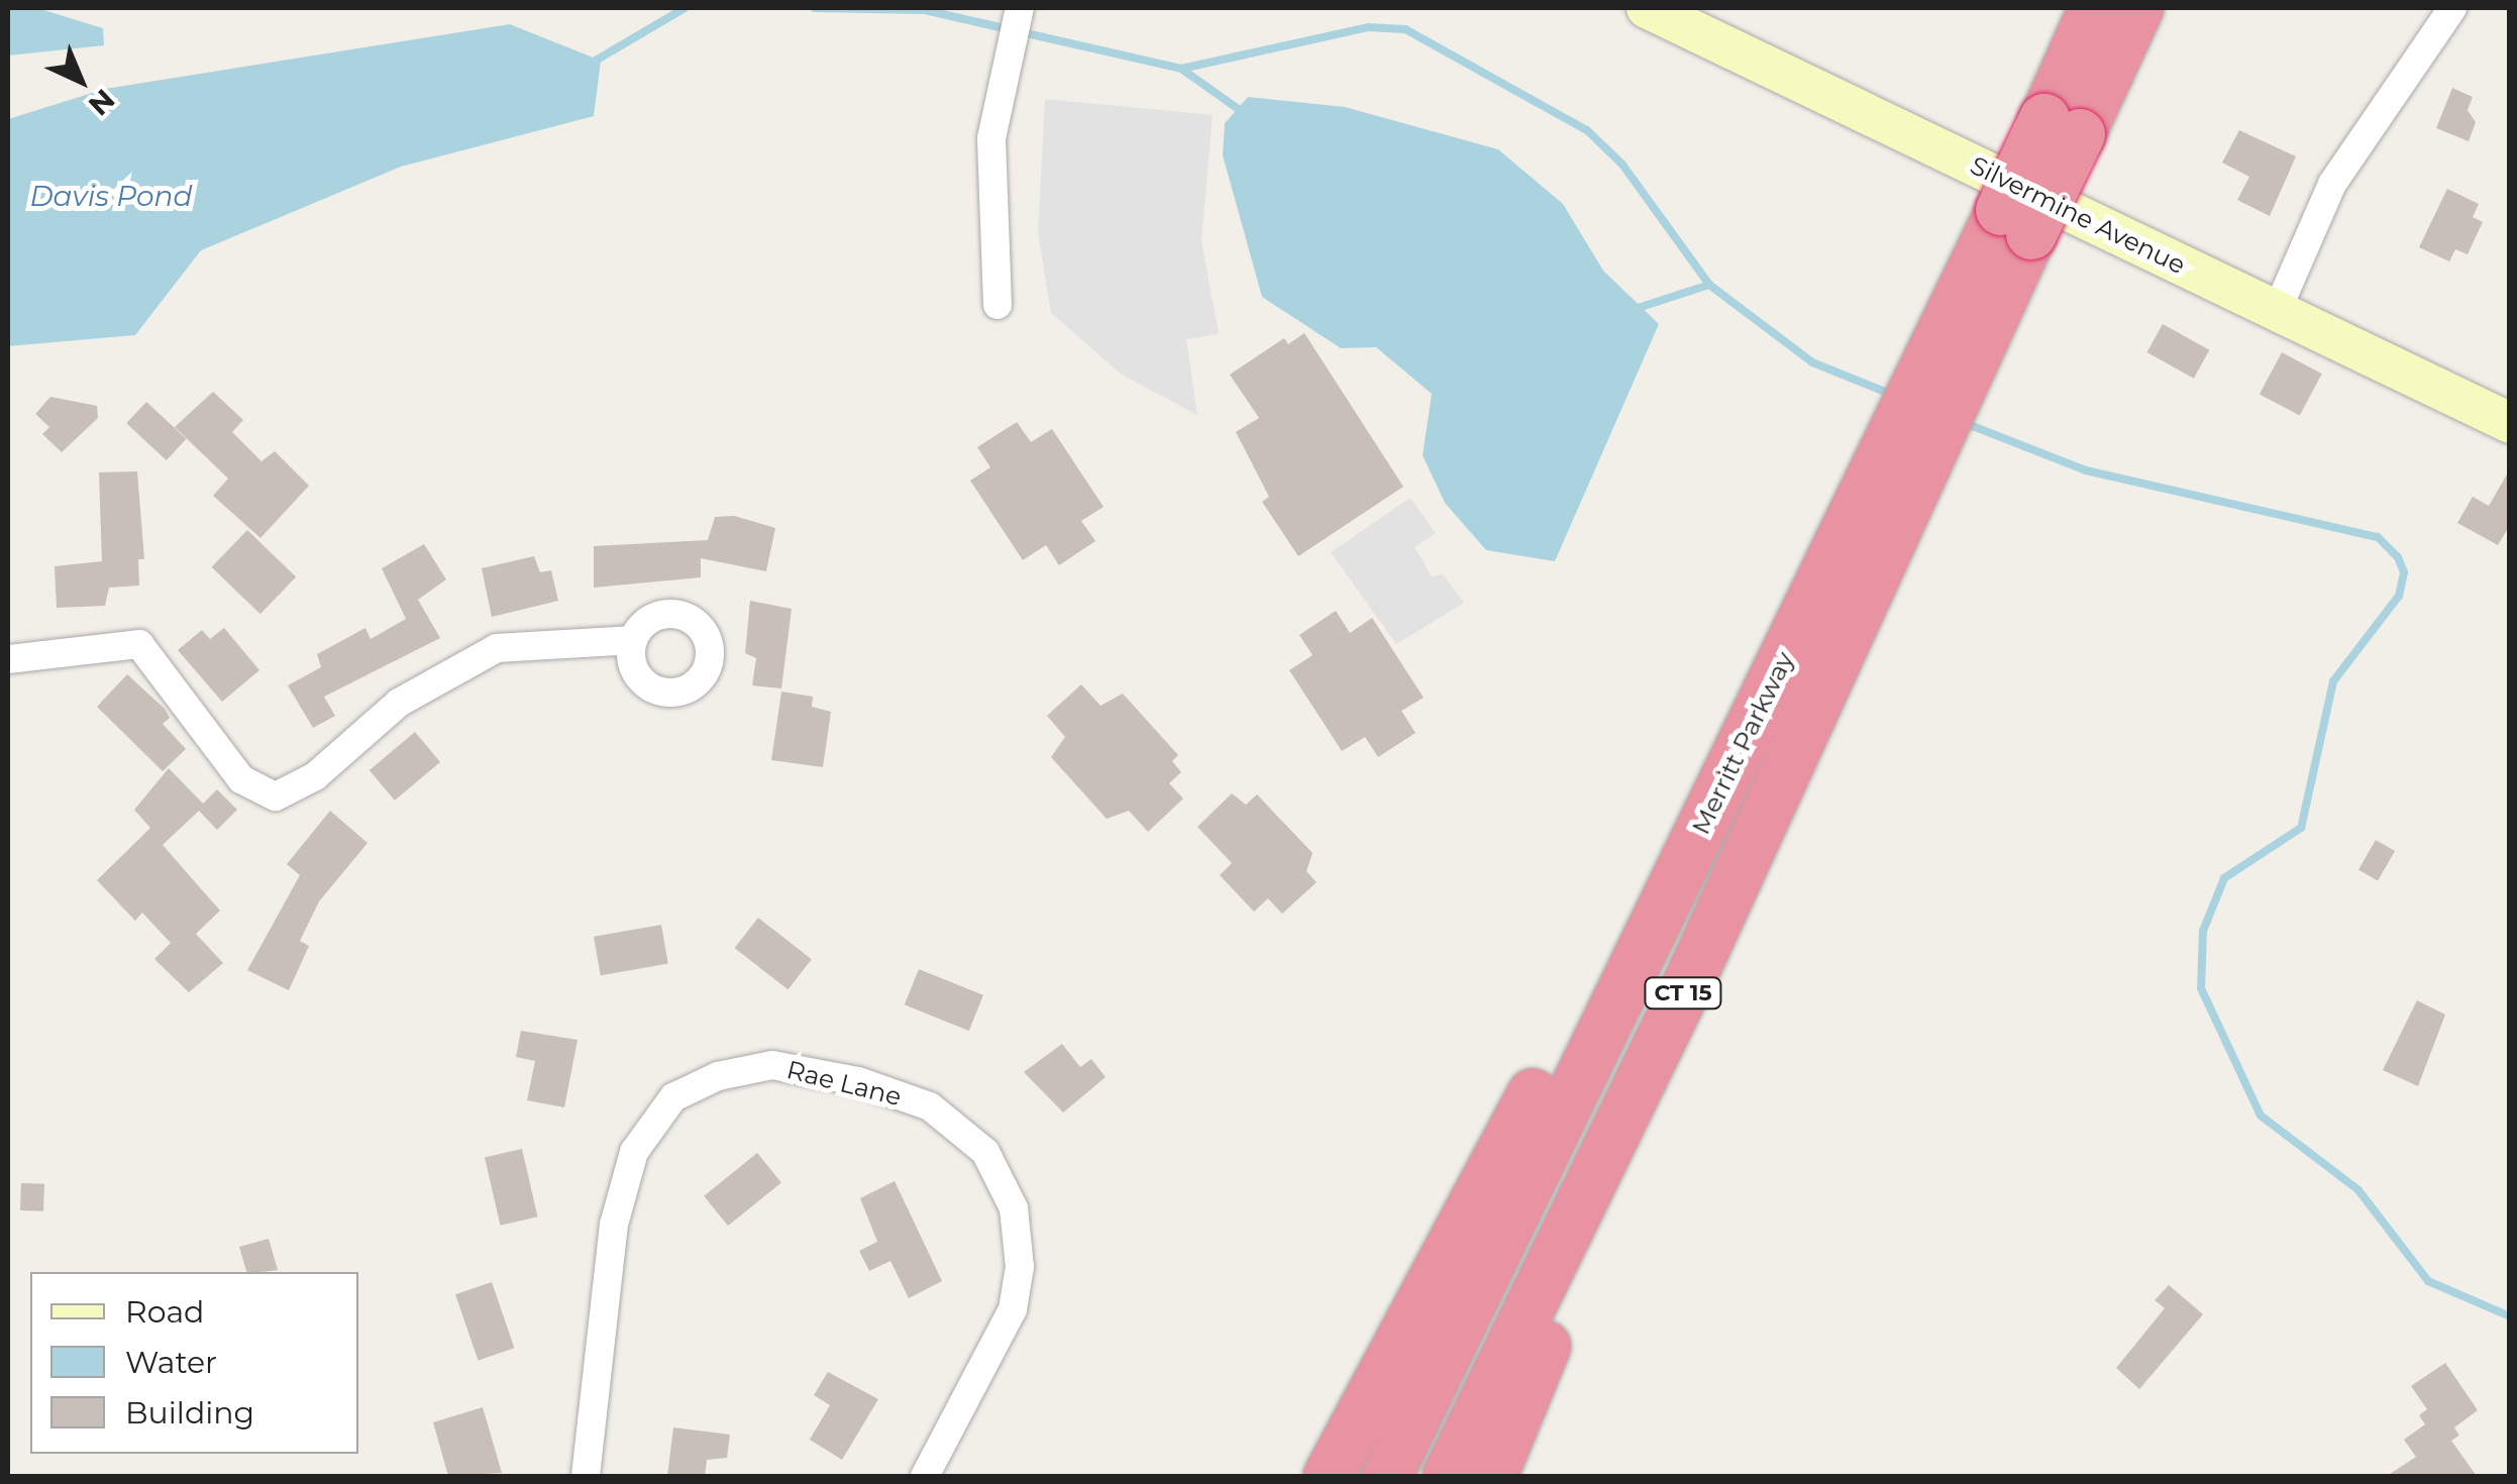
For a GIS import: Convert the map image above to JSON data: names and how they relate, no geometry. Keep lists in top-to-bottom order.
{
  "streets": {
    "highway": ["Merritt Parkway", "CT 15"],
    "street": ["Silvermine Avenue", "Rae Lane"]
  },
  "water": ["Davis Pond"],
  "legend": ["Road", "Water", "Building"],
  "north": "bottom right"
}
